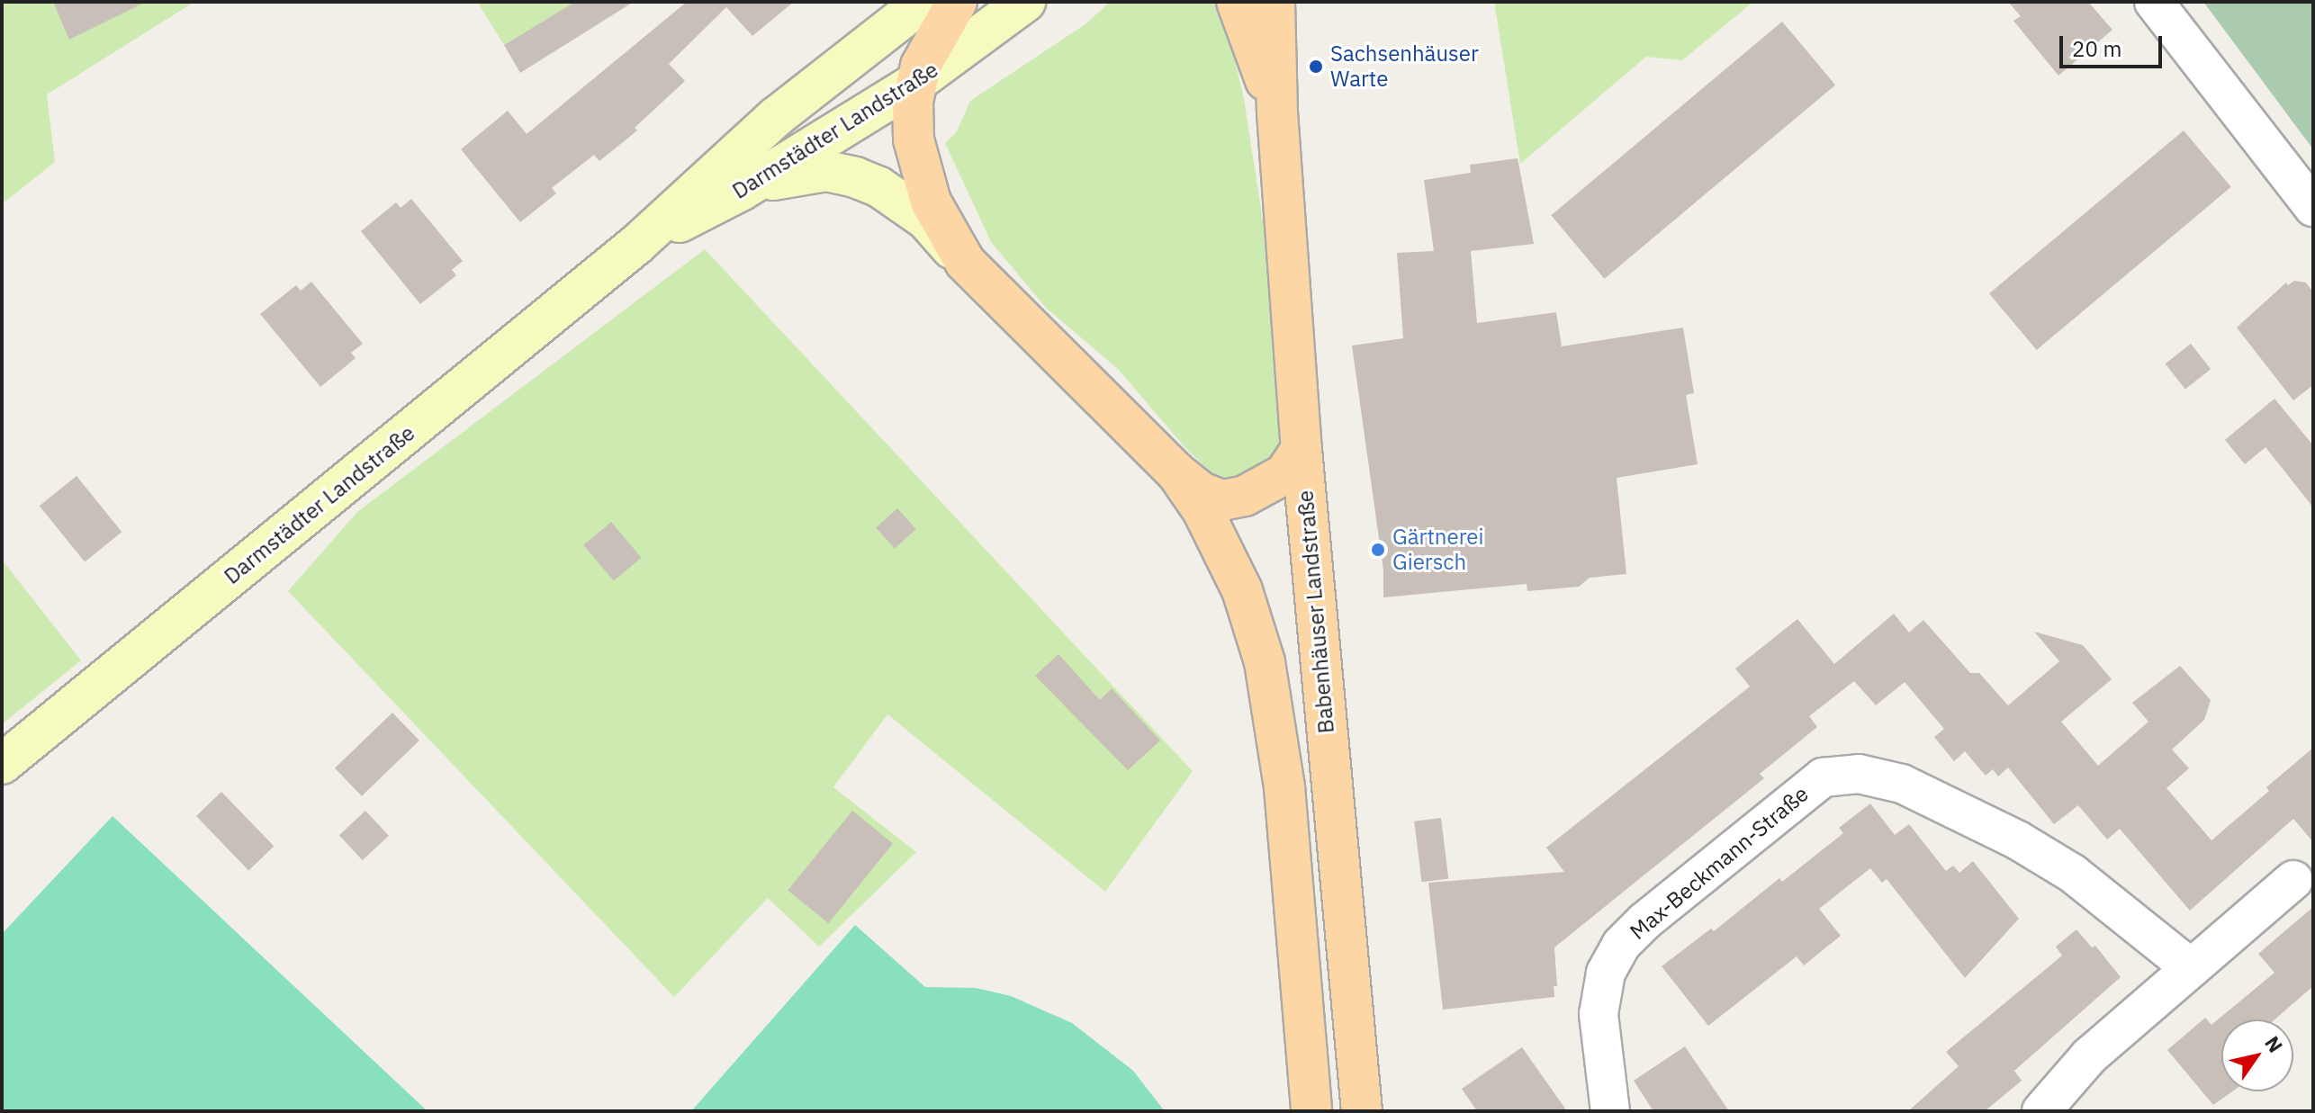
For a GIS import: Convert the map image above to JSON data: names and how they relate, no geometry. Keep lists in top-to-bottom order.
{
  "streets": {
    "main road": ["Darmstädter Landstraße", "Babenhäuser Landstraße"],
    "street": ["Max-Beckmann-Straße"]
  },
  "places": ["Sachsenhäuser Warte", "Gärtnerei Giersch"],
  "scale_bar": "20 m",
  "north": "top right"
}
